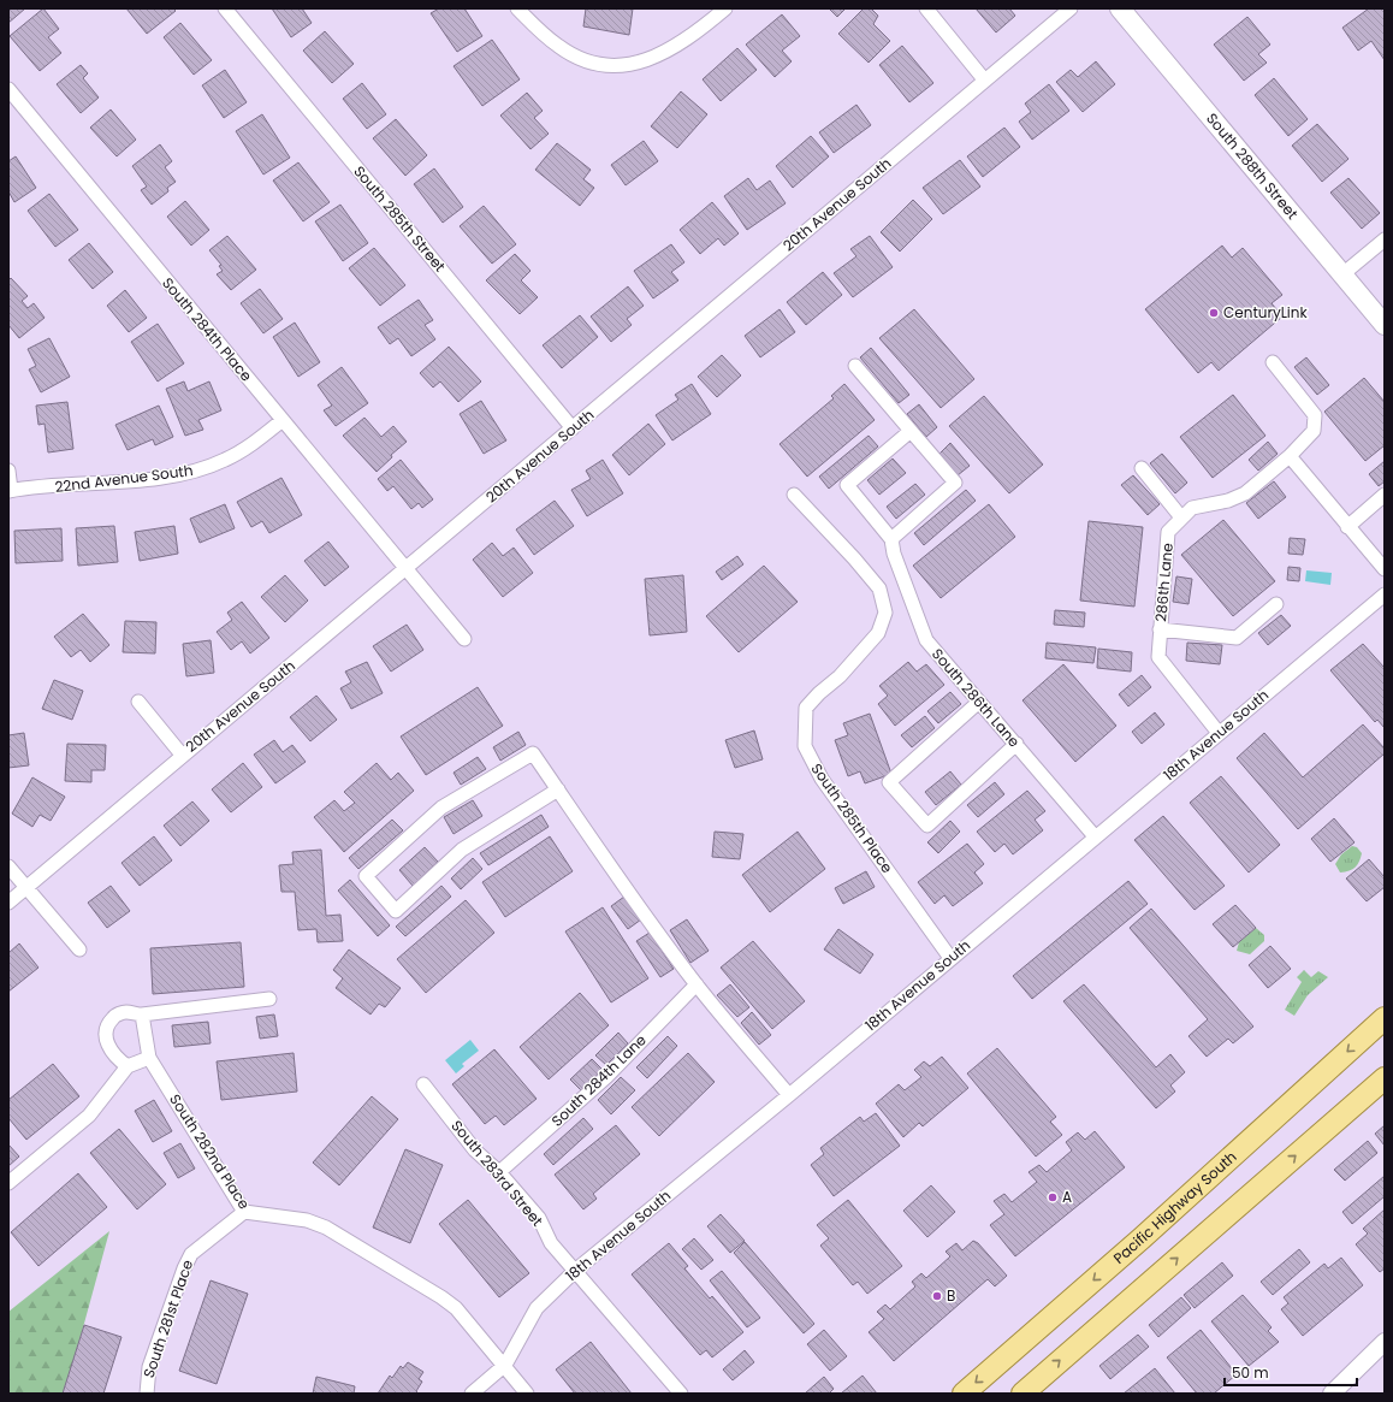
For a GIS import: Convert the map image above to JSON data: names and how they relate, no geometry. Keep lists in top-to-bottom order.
{
  "streets": {
    "main road": ["South 288th Street", "Pacific Highway South"],
    "street": [
      "20th Avenue South",
      "South 285th Street",
      "South 284th Place",
      "22nd Avenue South",
      "286th Lane",
      "South 286th Lane",
      "18th Avenue South",
      "South 285th Place",
      "South 284th Lane",
      "South 282nd Place",
      "South 283rd Street",
      "South 281st Place"
    ]
  },
  "crossings": [
    ["20th Avenue South", "South 285th Street"],
    ["20th Avenue South", "South 284th Place"],
    ["South 284th Place", "22nd Avenue South"],
    ["286th Lane", "18th Avenue South"],
    ["South 286th Lane", "18th Avenue South"],
    ["18th Avenue South", "South 285th Place"],
    ["18th Avenue South", "South 282nd Place"],
    ["18th Avenue South", "South 283rd Street"],
    ["South 284th Lane", "South 283rd Street"],
    ["South 282nd Place", "South 281st Place"]
  ],
  "places": ["CenturyLink", "A", "B"],
  "scale_bar": "50 m"
}
